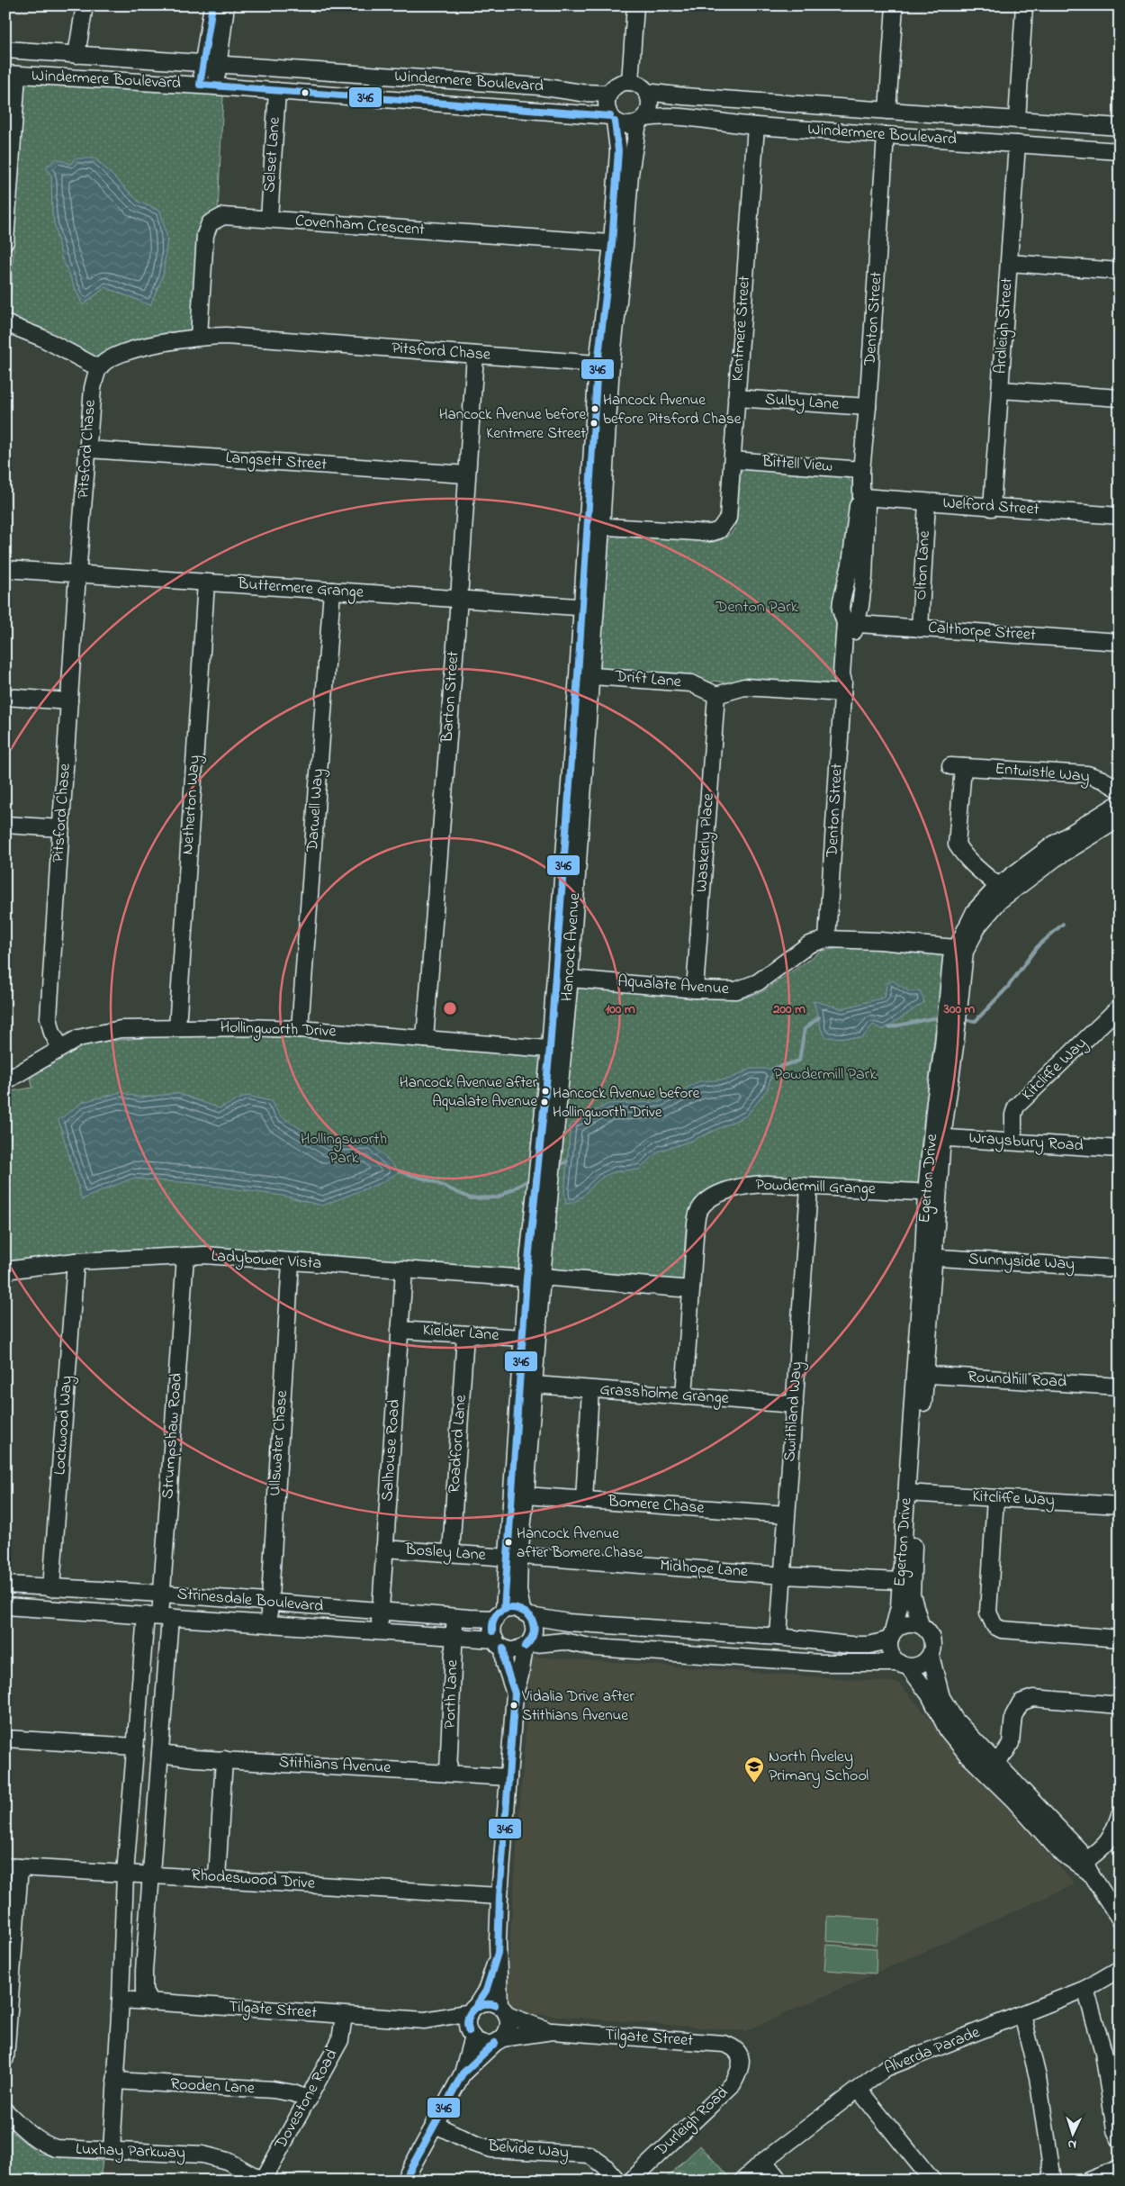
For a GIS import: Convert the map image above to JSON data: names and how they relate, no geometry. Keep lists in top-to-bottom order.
{
  "streets": {
    "street": [
      "Windermere Boulevard",
      "Selset Lane",
      "Covenham Crescent",
      "Denton Street",
      "Ardleigh Street",
      "Kentmere Street",
      "Pitsford Chase",
      "Sulby Lane",
      "Langsett Street",
      "Bittell View",
      "Welford Street",
      "Olton Lane",
      "Buttermere Grange",
      "Calthorpe Street",
      "Drift Lane",
      "Barton Street",
      "Entwistle Way",
      "Netherton Way",
      "Darwell Way",
      "Waskerly Place",
      "Hancock Avenue",
      "Aqualate Avenue",
      "Hollingworth Drive",
      "Kitcliffe Way",
      "Wraysbury Road",
      "Egerton Drive",
      "Powdermill Grange",
      "Ladybower Vista",
      "Sunnyside Way",
      "Kielder Lane",
      "Roundhill Road",
      "Grassholme Grange",
      "Swithland Way",
      "Lockwood Way",
      "Strumpshaw Road",
      "Ullswater Chase",
      "Roadford Lane",
      "Salhouse Road",
      "Bomere Chase",
      "Bosley Lane",
      "Midhope Lane",
      "Strinesdale Boulevard",
      "Porth Lane",
      "Stithians Avenue",
      "Rhodeswood Drive",
      "Tilgate Street",
      "Alverda Parade",
      "Rooden Lane",
      "Dovestone Road",
      "Durleigh Road",
      "Belvide Way",
      "Luxhay Parkway"
    ]
  },
  "crossings": [
    ["Windermere Boulevard", "Selset Lane"],
    ["Windermere Boulevard", "Denton Street"],
    ["Windermere Boulevard", "Ardleigh Street"],
    ["Windermere Boulevard", "Kentmere Street"],
    ["Windermere Boulevard", "Hancock Avenue"],
    ["Selset Lane", "Covenham Crescent"],
    ["Covenham Crescent", "Pitsford Chase"],
    ["Covenham Crescent", "Hancock Avenue"],
    ["Denton Street", "Sulby Lane"],
    ["Denton Street", "Bittell View"],
    ["Denton Street", "Welford Street"],
    ["Denton Street", "Calthorpe Street"],
    ["Denton Street", "Aqualate Avenue"],
    ["Ardleigh Street", "Welford Street"],
    ["Kentmere Street", "Sulby Lane"],
    ["Kentmere Street", "Bittell View"],
    ["Kentmere Street", "Hancock Avenue"],
    ["Pitsford Chase", "Langsett Street"],
    ["Pitsford Chase", "Buttermere Grange"],
    ["Pitsford Chase", "Barton Street"],
    ["Pitsford Chase", "Hancock Avenue"],
    ["Pitsford Chase", "Hollingworth Drive"],
    ["Langsett Street", "Barton Street"],
    ["Welford Street", "Olton Lane"],
    ["Olton Lane", "Calthorpe Street"],
    ["Buttermere Grange", "Barton Street"],
    ["Buttermere Grange", "Netherton Way"],
    ["Buttermere Grange", "Darwell Way"],
    ["Buttermere Grange", "Hancock Avenue"],
    ["Drift Lane", "Waskerly Place"],
    ["Drift Lane", "Hancock Avenue"],
    ["Barton Street", "Hollingworth Drive"],
    ["Entwistle Way", "Egerton Drive"],
    ["Netherton Way", "Hollingworth Drive"],
    ["Darwell Way", "Hollingworth Drive"],
    ["Waskerly Place", "Aqualate Avenue"],
    ["Hancock Avenue", "Aqualate Avenue"],
    ["Hancock Avenue", "Hollingworth Drive"],
    ["Hancock Avenue", "Ladybower Vista"],
    ["Hancock Avenue", "Kielder Lane"],
    ["Hancock Avenue", "Grassholme Grange"],
    ["Hancock Avenue", "Bomere Chase"],
    ["Hancock Avenue", "Bosley Lane"],
    ["Hancock Avenue", "Midhope Lane"],
    ["Hancock Avenue", "Strinesdale Boulevard"],
    ["Aqualate Avenue", "Egerton Drive"],
    ["Kitcliffe Way", "Wraysbury Road"],
    ["Kitcliffe Way", "Egerton Drive"],
    ["Wraysbury Road", "Egerton Drive"],
    ["Egerton Drive", "Powdermill Grange"],
    ["Egerton Drive", "Sunnyside Way"],
    ["Egerton Drive", "Roundhill Road"],
    ["Egerton Drive", "Midhope Lane"],
    ["Powdermill Grange", "Ladybower Vista"],
    ["Powdermill Grange", "Grassholme Grange"],
    ["Powdermill Grange", "Swithland Way"],
    ["Ladybower Vista", "Lockwood Way"],
    ["Ladybower Vista", "Strumpshaw Road"],
    ["Ladybower Vista", "Ullswater Chase"],
    ["Ladybower Vista", "Salhouse Road"],
    ["Kielder Lane", "Roadford Lane"],
    ["Kielder Lane", "Salhouse Road"],
    ["Grassholme Grange", "Swithland Way"],
    ["Swithland Way", "Bomere Chase"],
    ["Swithland Way", "Midhope Lane"],
    ["Lockwood Way", "Strinesdale Boulevard"],
    ["Strumpshaw Road", "Strinesdale Boulevard"],
    ["Ullswater Chase", "Strinesdale Boulevard"],
    ["Roadford Lane", "Bosley Lane"],
    ["Salhouse Road", "Bosley Lane"],
    ["Salhouse Road", "Strinesdale Boulevard"],
    ["Bosley Lane", "Midhope Lane"],
    ["Strinesdale Boulevard", "Porth Lane"],
    ["Porth Lane", "Stithians Avenue"],
    ["Tilgate Street", "Dovestone Road"],
    ["Tilgate Street", "Durleigh Road"],
    ["Rooden Lane", "Dovestone Road"],
    ["Dovestone Road", "Luxhay Parkway"]
  ],
  "parks": ["Denton Park", "Powdermill Park", "Hollingsworth Park"],
  "places": {
    "other": [
      "Hancock Avenue before Pitsford Chase",
      "Hancock Avenue before Kentmere Street",
      "Hancock Avenue after Aqualate Avenue",
      "Hancock Avenue before Hollingworth Drive",
      "Hancock Avenue after Bomere Chase",
      "Vidalia Drive after Stithians Avenue"
    ],
    "school or university": ["North Aveley Primary School"]
  },
  "lines": ["transit line 346"],
  "north": "bottom",
  "rings": ["100 m", "200 m", "300 m"]
}
